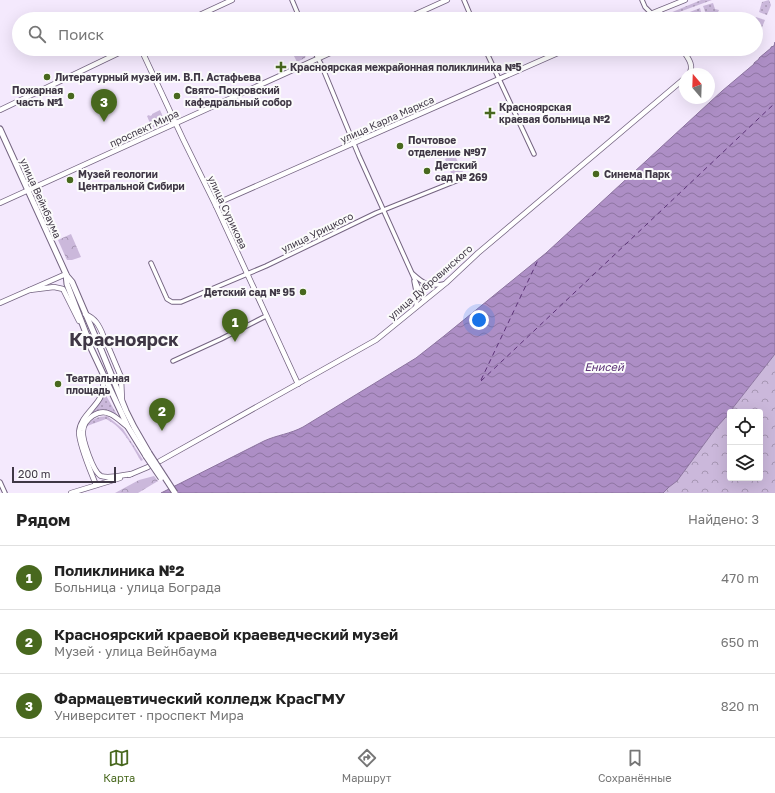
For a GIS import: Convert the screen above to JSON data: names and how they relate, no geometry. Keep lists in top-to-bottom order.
{
  "streets": {
    "highway": ["улица Вейнбаума"],
    "main road": [
      "улица Карла Маркса",
      "проспект Мира",
      "улица Сурикова",
      "улица Дубровинского"
    ],
    "street": ["улица Урицкого"]
  },
  "crossings": [
    ["улица Карла Маркса", "улица Сурикова"],
    ["проспект Мира", "улица Вейнбаума"],
    ["проспект Мира", "улица Сурикова"],
    ["улица Сурикова", "улица Урицкого"],
    ["улица Сурикова", "улица Дубровинского"]
  ],
  "districts": ["Красноярск"],
  "water": ["Енисей"],
  "places": {
    "health": ["Красноярская межрайонная поликлиника №5", "Красноярская краевая больница №2"],
    "other": [
      "Литературный музей им. В.П. Астафьева",
      "Пожарная часть №1",
      "Свято-Покровский кафедральный собор",
      "Почтовое отделение №97",
      "Детский сад № 269",
      "Синема Парк",
      "Музей геологии Центральной Сибири",
      "Детский сад № 95",
      "Театральная площадь"
    ]
  },
  "scale_bar": "200 m",
  "north": "top",
  "page": {
    "search": "Поиск",
    "pins": ["3", "1", "2"],
    "scale": "200 m",
    "heading": ["Рядом", "Найдено: 3"],
    "list": [
      {
        "mark": "1",
        "name": "Поликлиника №2",
        "note": "Больница · улица Бограда",
        "value": "470 m"
      },
      {
        "mark": "2",
        "name": "Красноярский краевой краеведческий музей",
        "note": "Музей · улица Вейнбаума",
        "value": "650 m"
      },
      {
        "mark": "3",
        "name": "Фармацевтический колледж КрасГМУ",
        "note": "Университет · проспект Мира",
        "value": "820 m"
      }
    ],
    "nav": ["Карта", "Маршрут", "Сохранённые"]
  }
}
